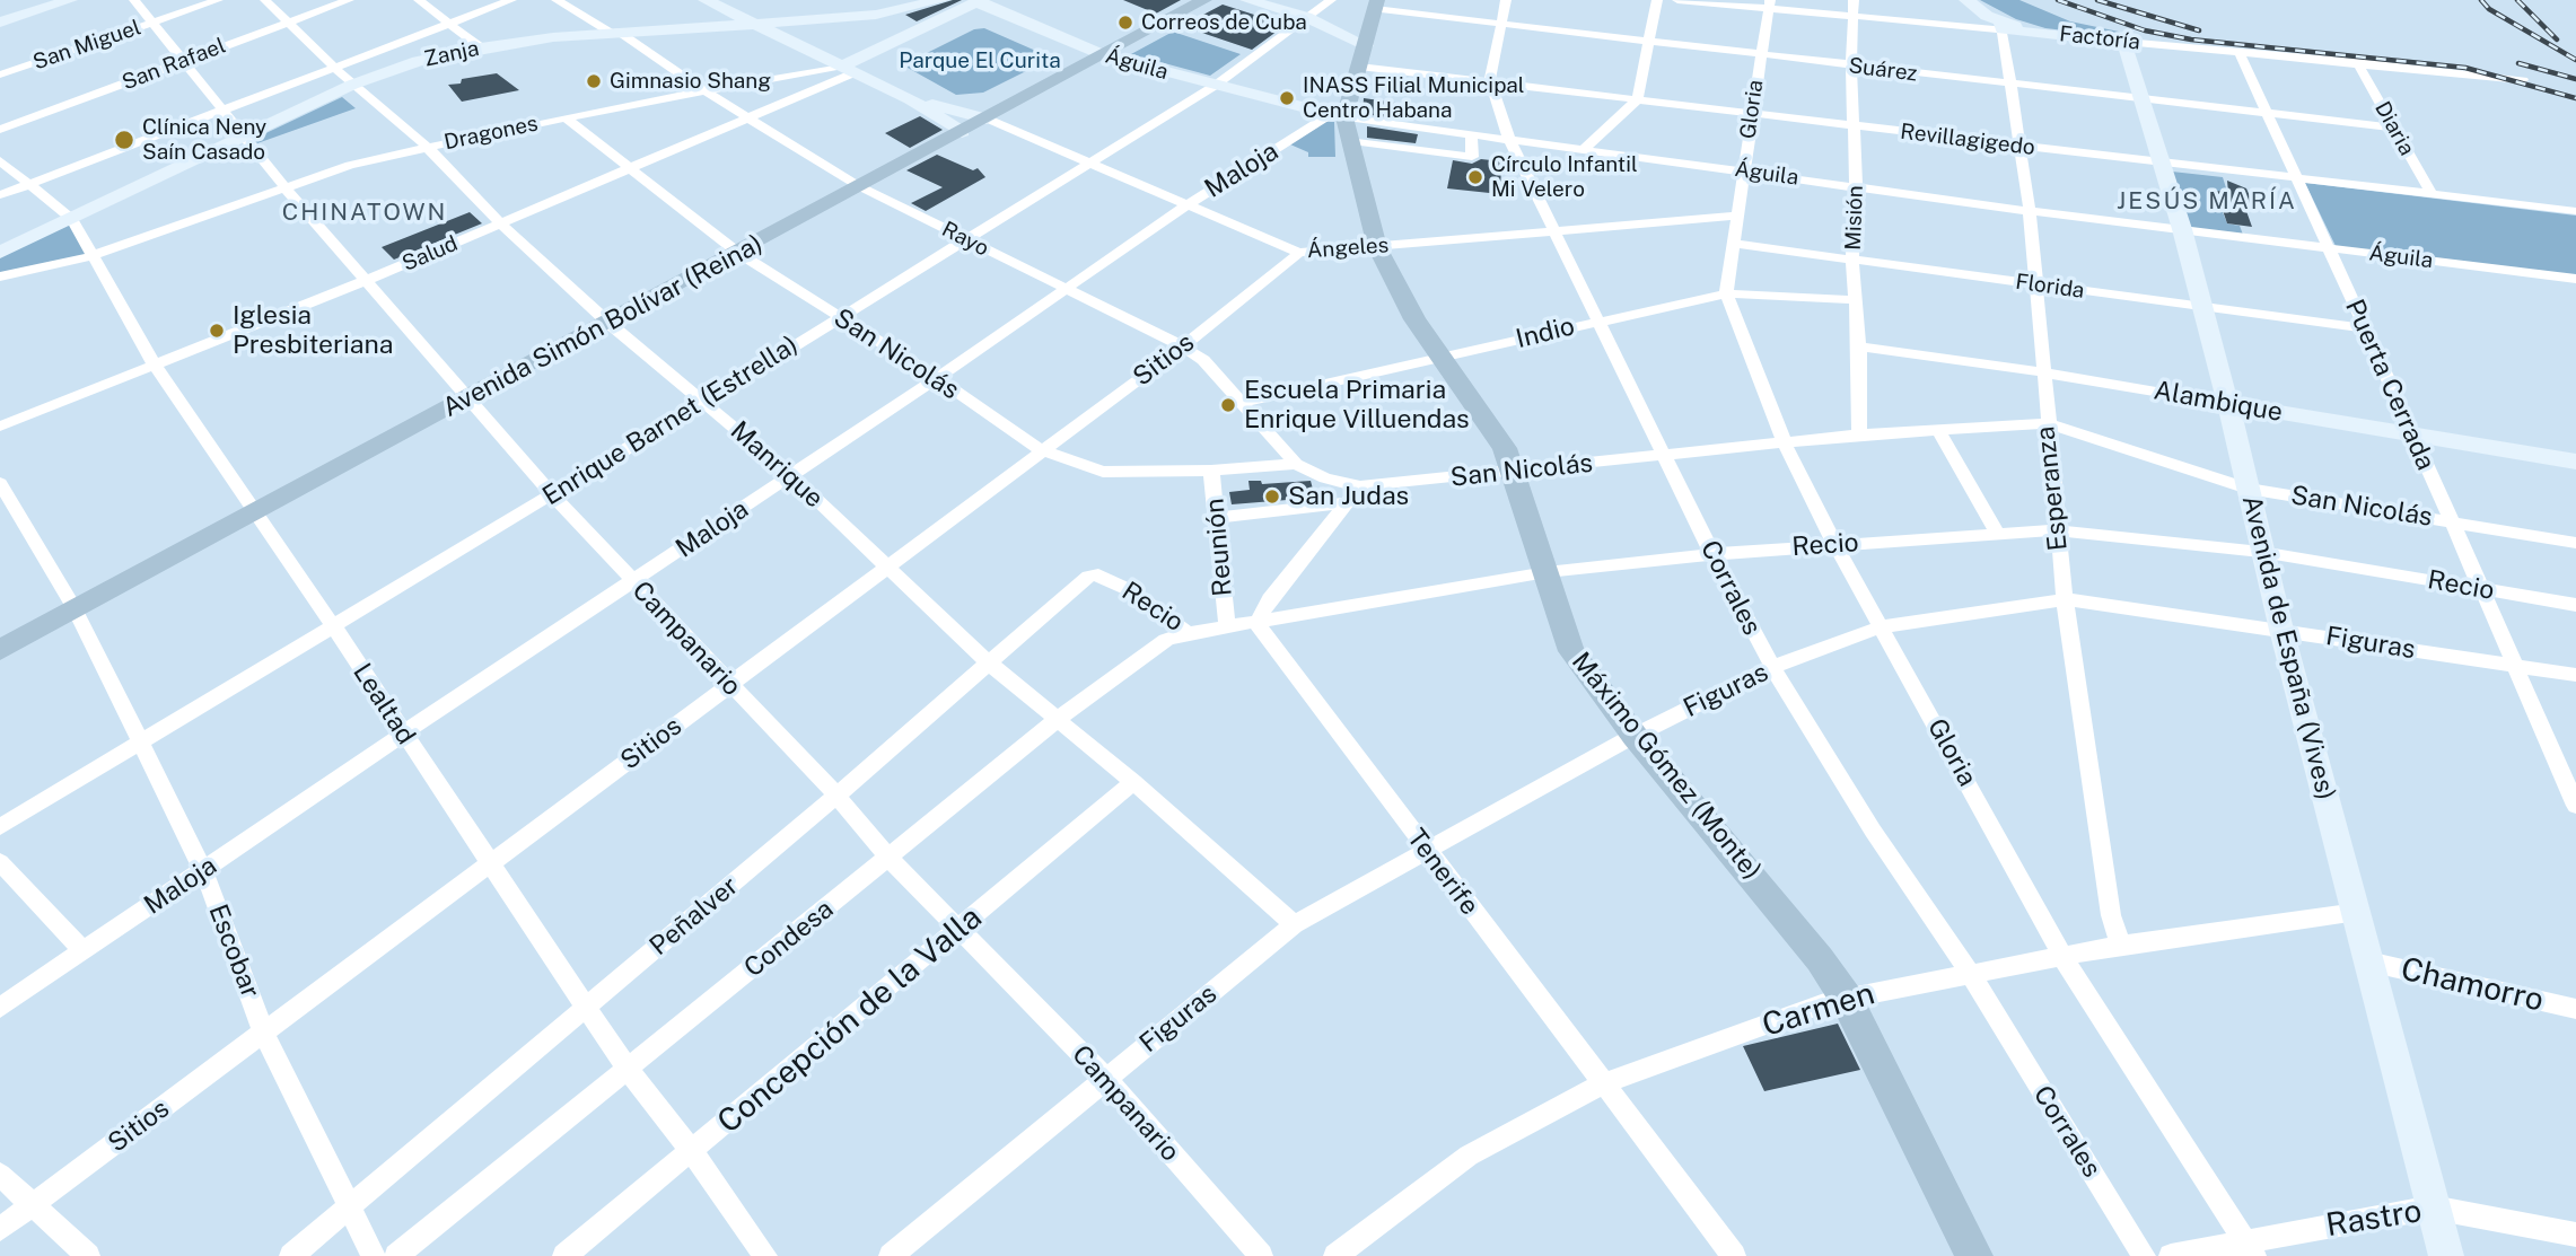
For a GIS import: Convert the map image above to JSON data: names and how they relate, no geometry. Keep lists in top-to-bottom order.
{
  "streets": {
    "main road": ["Avenida Simón Bolívar (Reina)", "Máximo Gómez (Monte)"],
    "street": [
      "Factoría",
      "San Miguel",
      "Zanja",
      "San Rafael",
      "Águila",
      "Suárez",
      "Gloria",
      "Diaria",
      "Dragones",
      "Revillagigedo",
      "Maloja",
      "Misión",
      "Rayo",
      "Ángeles",
      "Salud",
      "Florida",
      "Indio",
      "San Nicolás",
      "Sitios",
      "Puerta Cerrada",
      "Alambique",
      "Enrique Barnet (Estrella)",
      "Manrique",
      "Esperanza",
      "Recio",
      "Reunión",
      "Corrales",
      "Campanario",
      "Figuras",
      "Avenida de España (Vives)",
      "Lealtad",
      "Tenerife",
      "Peñalver",
      "Condesa",
      "Escobar",
      "Chamorro",
      "Carmen",
      "Concepción de la Valla",
      "Rastro"
    ]
  },
  "crossings": [
    ["Factoría", "Gloria"],
    ["Factoría", "Diaria"],
    ["Factoría", "Misión"],
    ["Factoría", "Puerta Cerrada"],
    ["Factoría", "Esperanza"],
    ["Factoría", "Avenida de España (Vives)"],
    ["San Miguel", "Campanario"],
    ["Zanja", "Rayo"],
    ["Zanja", "Manrique"],
    ["Zanja", "Campanario"],
    ["Zanja", "Lealtad"],
    ["San Rafael", "Manrique"],
    ["San Rafael", "Campanario"],
    ["Águila", "Gloria"],
    ["Águila", "Dragones"],
    ["Águila", "Maloja"],
    ["Águila", "Misión"],
    ["Águila", "Avenida Simón Bolívar (Reina)"],
    ["Águila", "Puerta Cerrada"],
    ["Águila", "Enrique Barnet (Estrella)"],
    ["Águila", "Esperanza"],
    ["Águila", "Corrales"],
    ["Águila", "Avenida de España (Vives)"],
    ["Águila", "Máximo Gómez (Monte)"],
    ["Suárez", "Gloria"],
    ["Suárez", "Diaria"],
    ["Suárez", "Misión"],
    ["Suárez", "Puerta Cerrada"],
    ["Suárez", "Esperanza"],
    ["Suárez", "Corrales"],
    ["Suárez", "Avenida de España (Vives)"],
    ["Suárez", "Máximo Gómez (Monte)"],
    ["Gloria", "Revillagigedo"],
    ["Gloria", "Ángeles"],
    ["Gloria", "Florida"],
    ["Gloria", "Indio"],
    ["Gloria", "San Nicolás"],
    ["Gloria", "Recio"],
    ["Gloria", "Figuras"],
    ["Gloria", "Carmen"],
    ["Gloria", "Rastro"],
    ["Diaria", "Revillagigedo"],
    ["Dragones", "Rayo"],
    ["Dragones", "Salud"],
    ["Dragones", "San Nicolás"],
    ["Dragones", "Manrique"],
    ["Dragones", "Campanario"],
    ["Dragones", "Lealtad"],
    ["Revillagigedo", "Misión"],
    ["Revillagigedo", "Puerta Cerrada"],
    ["Revillagigedo", "Esperanza"],
    ["Revillagigedo", "Corrales"],
    ["Revillagigedo", "Avenida de España (Vives)"],
    ["Revillagigedo", "Máximo Gómez (Monte)"],
    ["Maloja", "Rayo"],
    ["Maloja", "Ángeles"],
    ["Maloja", "San Nicolás"],
    ["Maloja", "Manrique"],
    ["Maloja", "Campanario"],
    ["Maloja", "Lealtad"],
    ["Maloja", "Máximo Gómez (Monte)"],
    ["Maloja", "Escobar"],
    ["Misión", "Florida"],
    ["Misión", "Indio"],
    ["Misión", "San Nicolás"],
    ["Misión", "Alambique"],
    ["Rayo", "Salud"],
    ["Rayo", "Avenida Simón Bolívar (Reina)"],
    ["Rayo", "Indio"],
    ["Rayo", "San Nicolás"],
    ["Rayo", "Sitios"],
    ["Rayo", "Enrique Barnet (Estrella)"],
    ["Ángeles", "Avenida Simón Bolívar (Reina)"],
    ["Ángeles", "Sitios"],
    ["Ángeles", "Enrique Barnet (Estrella)"],
    ["Ángeles", "Corrales"],
    ["Ángeles", "Máximo Gómez (Monte)"],
    ["Salud", "San Nicolás"],
    ["Salud", "Manrique"],
    ["Salud", "Campanario"],
    ["Salud", "Lealtad"],
    ["Florida", "Puerta Cerrada"],
    ["Florida", "Esperanza"],
    ["Florida", "Avenida de España (Vives)"],
    ["Avenida Simón Bolívar (Reina)", "San Nicolás"],
    ["Avenida Simón Bolívar (Reina)", "Manrique"],
    ["Avenida Simón Bolívar (Reina)", "Campanario"],
    ["Avenida Simón Bolívar (Reina)", "Lealtad"],
    ["Avenida Simón Bolívar (Reina)", "Escobar"],
    ["Indio", "Corrales"],
    ["Indio", "Máximo Gómez (Monte)"],
    ["San Nicolás", "Sitios"],
    ["San Nicolás", "Puerta Cerrada"],
    ["San Nicolás", "Enrique Barnet (Estrella)"],
    ["San Nicolás", "Esperanza"],
    ["San Nicolás", "Reunión"],
    ["San Nicolás", "Corrales"],
    ["San Nicolás", "Avenida de España (Vives)"],
    ["San Nicolás", "Máximo Gómez (Monte)"],
    ["Sitios", "Manrique"],
    ["Sitios", "Campanario"],
    ["Sitios", "Lealtad"],
    ["Sitios", "Escobar"],
    ["Puerta Cerrada", "Alambique"],
    ["Puerta Cerrada", "Recio"],
    ["Puerta Cerrada", "Figuras"],
    ["Alambique", "Esperanza"],
    ["Alambique", "Avenida de España (Vives)"],
    ["Enrique Barnet (Estrella)", "Manrique"],
    ["Enrique Barnet (Estrella)", "Campanario"],
    ["Enrique Barnet (Estrella)", "Lealtad"],
    ["Enrique Barnet (Estrella)", "Escobar"],
    ["Manrique", "Figuras"],
    ["Manrique", "Peñalver"],
    ["Manrique", "Condesa"],
    ["Manrique", "Concepción de la Valla"],
    ["Esperanza", "Recio"],
    ["Esperanza", "Figuras"],
    ["Esperanza", "Carmen"],
    ["Recio", "Reunión"],
    ["Recio", "Corrales"],
    ["Recio", "Avenida de España (Vives)"],
    ["Recio", "Máximo Gómez (Monte)"],
    ["Recio", "Tenerife"],
    ["Recio", "Peñalver"],
    ["Recio", "Condesa"],
    ["Corrales", "Figuras"],
    ["Corrales", "Carmen"],
    ["Campanario", "Figuras"],
    ["Campanario", "Peñalver"],
    ["Campanario", "Condesa"],
    ["Campanario", "Concepción de la Valla"],
    ["Figuras", "Avenida de España (Vives)"],
    ["Figuras", "Máximo Gómez (Monte)"],
    ["Figuras", "Tenerife"],
    ["Avenida de España (Vives)", "Chamorro"],
    ["Avenida de España (Vives)", "Carmen"],
    ["Avenida de España (Vives)", "Rastro"],
    ["Lealtad", "Peñalver"],
    ["Lealtad", "Condesa"],
    ["Lealtad", "Concepción de la Valla"],
    ["Máximo Gómez (Monte)", "Carmen"],
    ["Tenerife", "Carmen"],
    ["Peñalver", "Escobar"]
  ],
  "districts": ["JESÚS MARÍA", "CHINATOWN"],
  "parks": ["Parque El Curita"],
  "places": [
    "Correos de Cuba",
    "Gimnasio Shang",
    "INASS Filial Municipal Centro Habana",
    "Clínica Neny Saín Casado",
    "Círculo Infantil Mi Velero",
    "Iglesia Presbiteriana",
    "Escuela Primaria Enrique Villuendas",
    "San Judas"
  ]
}
